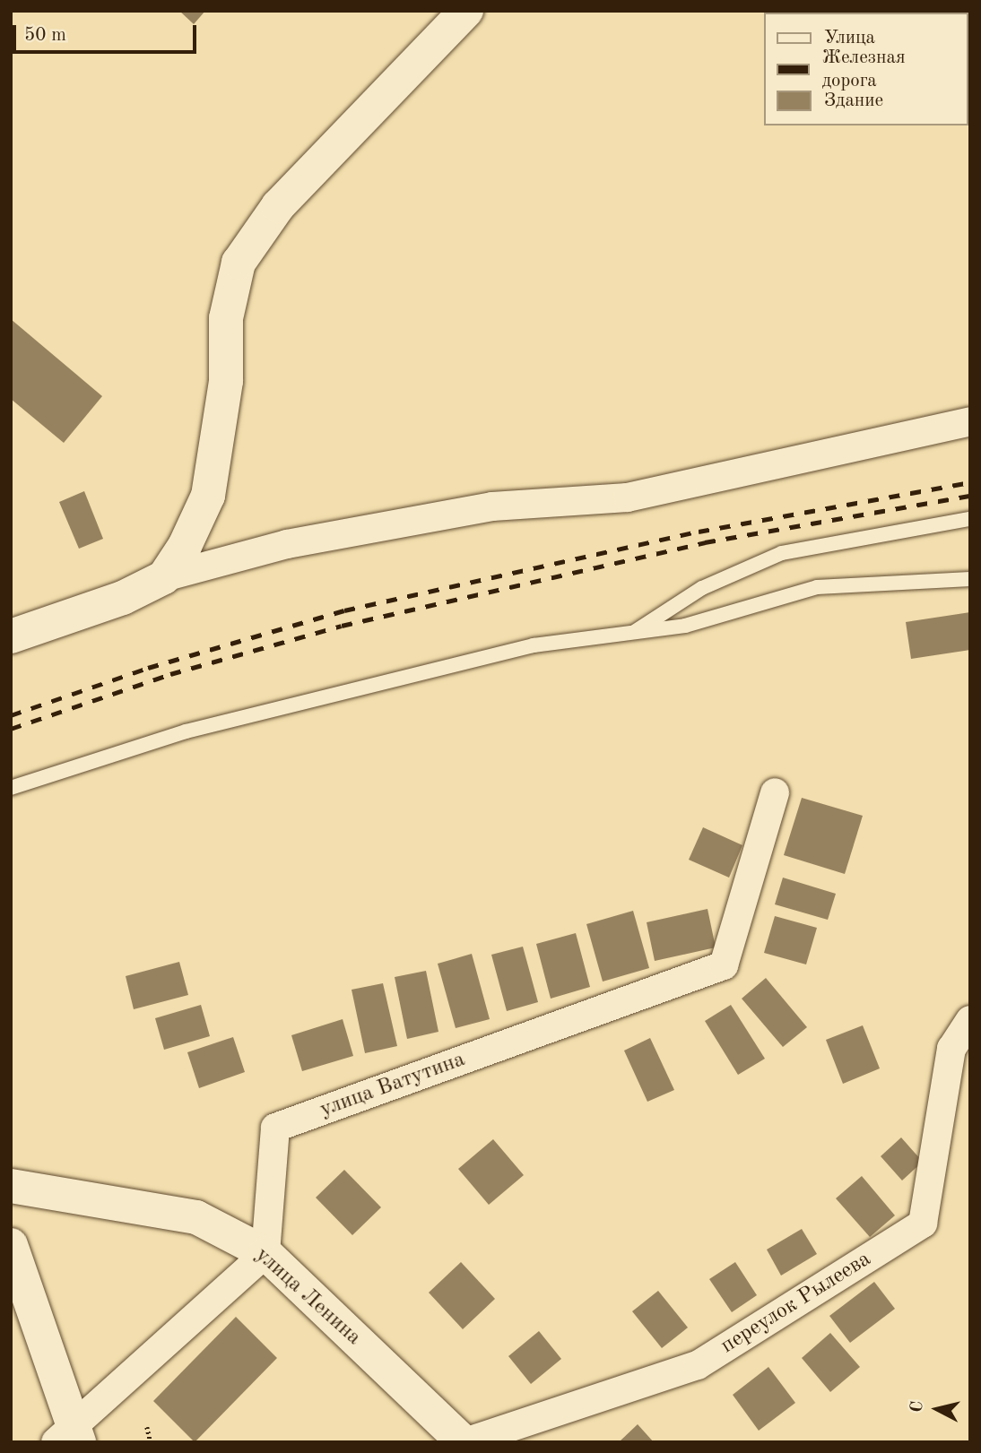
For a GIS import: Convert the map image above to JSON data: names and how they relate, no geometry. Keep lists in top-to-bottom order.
{
  "streets": {
    "street": ["улица Ватутина", "улица Ленина", "переулок Рылеева"]
  },
  "crossings": [
    ["улица Ватутина", "улица Ленина"],
    ["улица Ленина", "переулок Рылеева"]
  ],
  "legend": ["Улица", "Железная дорога", "Здание"],
  "scale_bar": "50 m",
  "north": "left"
}
